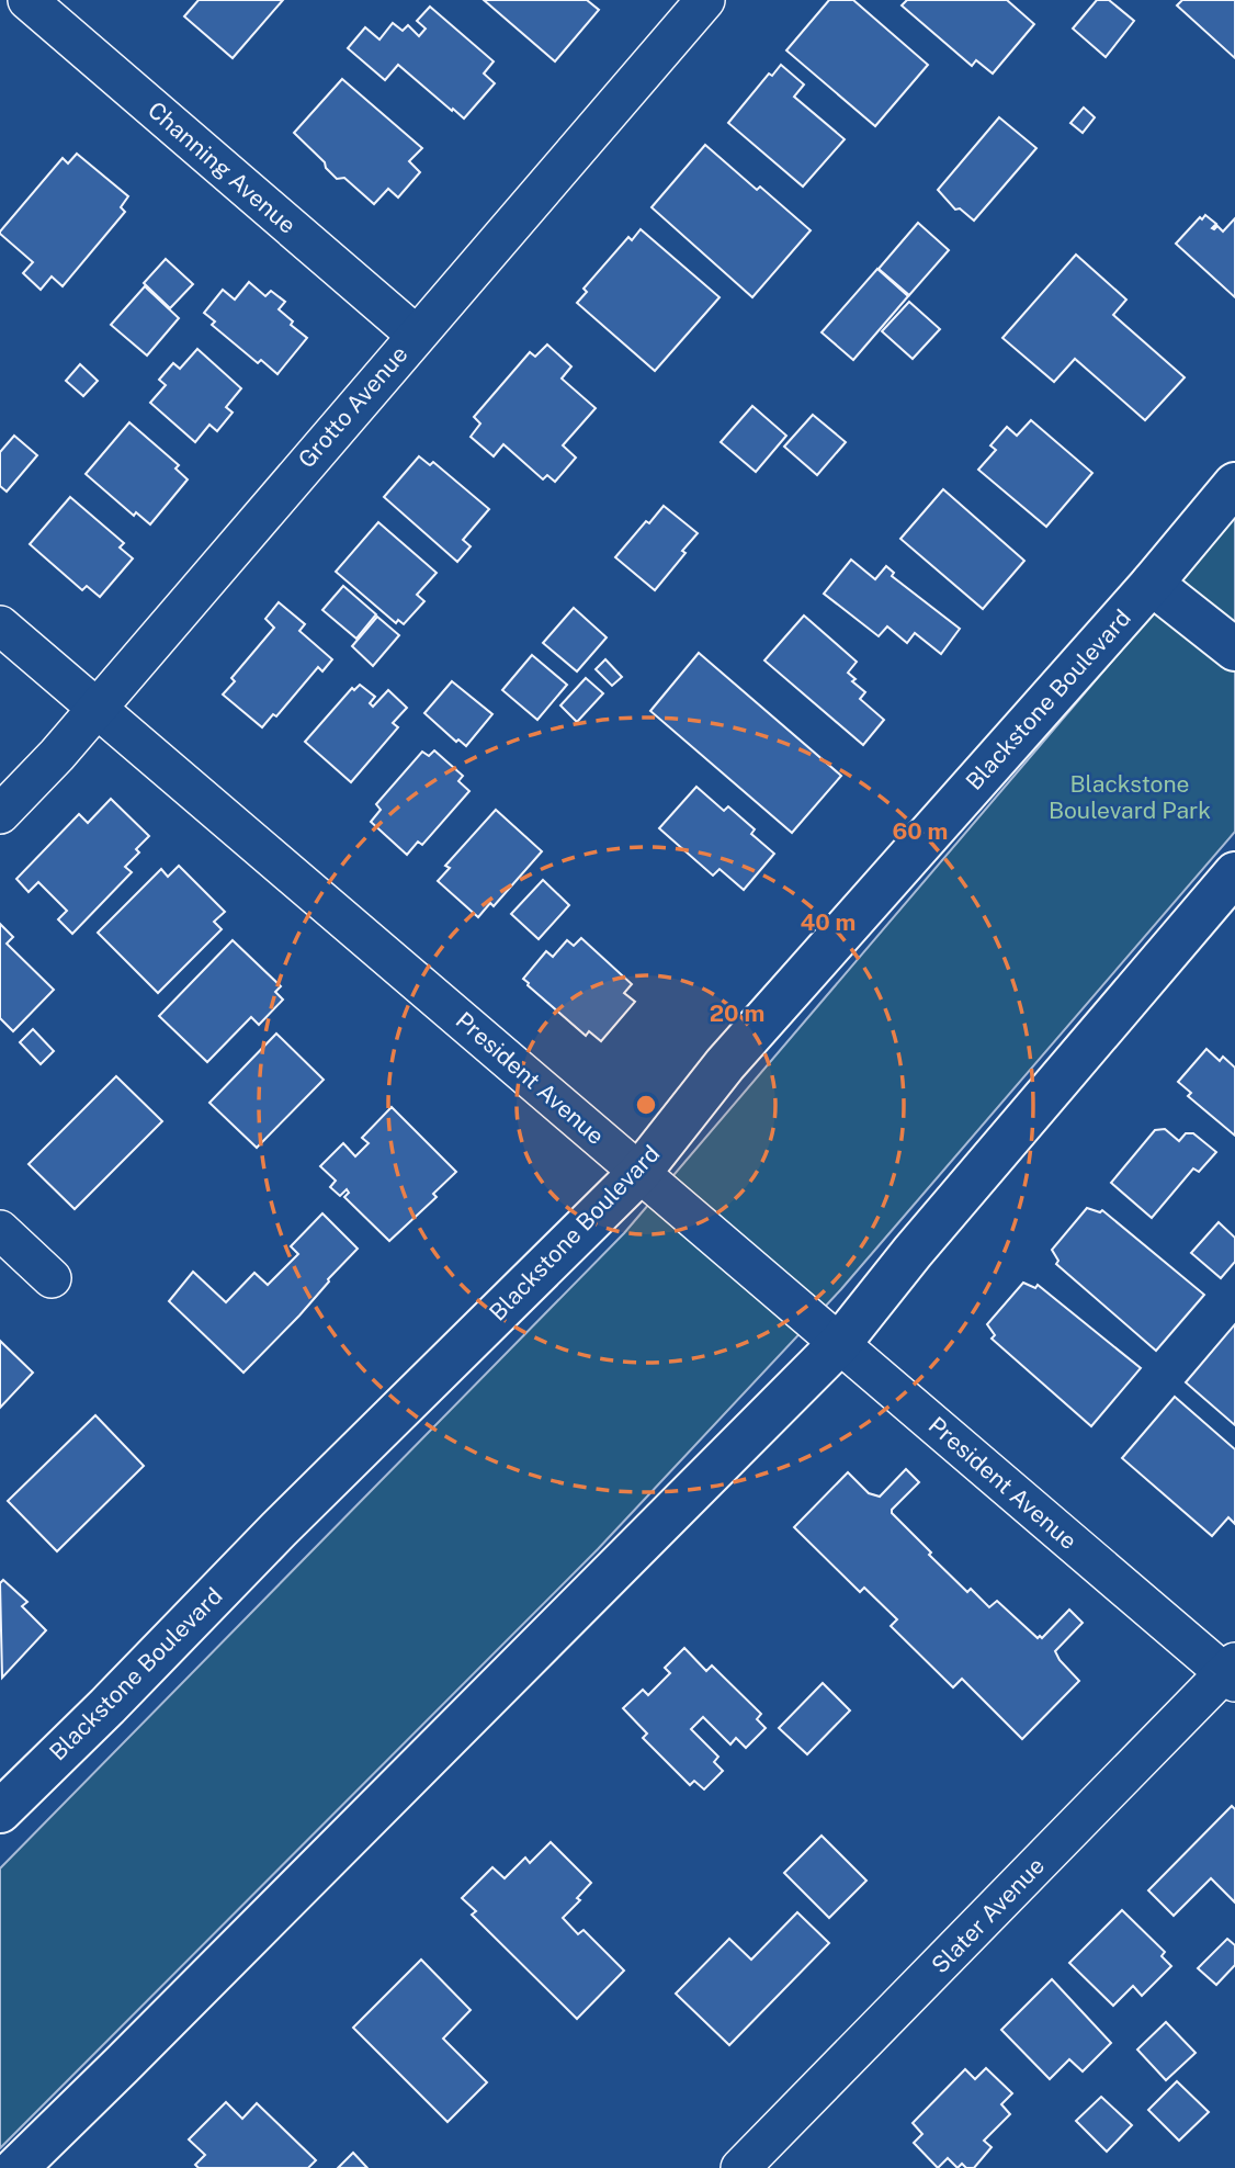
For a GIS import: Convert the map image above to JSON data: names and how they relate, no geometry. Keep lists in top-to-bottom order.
{
  "streets": {
    "main road": ["Blackstone Boulevard"],
    "street": [
      "Channing Avenue",
      "Grotto Avenue",
      "President Avenue",
      "Slater Avenue"
    ]
  },
  "crossings": [
    ["Channing Avenue", "Grotto Avenue"],
    ["Grotto Avenue", "President Avenue"],
    ["Blackstone Boulevard", "President Avenue"],
    ["President Avenue", "Slater Avenue"]
  ],
  "parks": ["Blackstone Boulevard Park"],
  "rings": ["60 m", "40 m", "20 m"]
}
